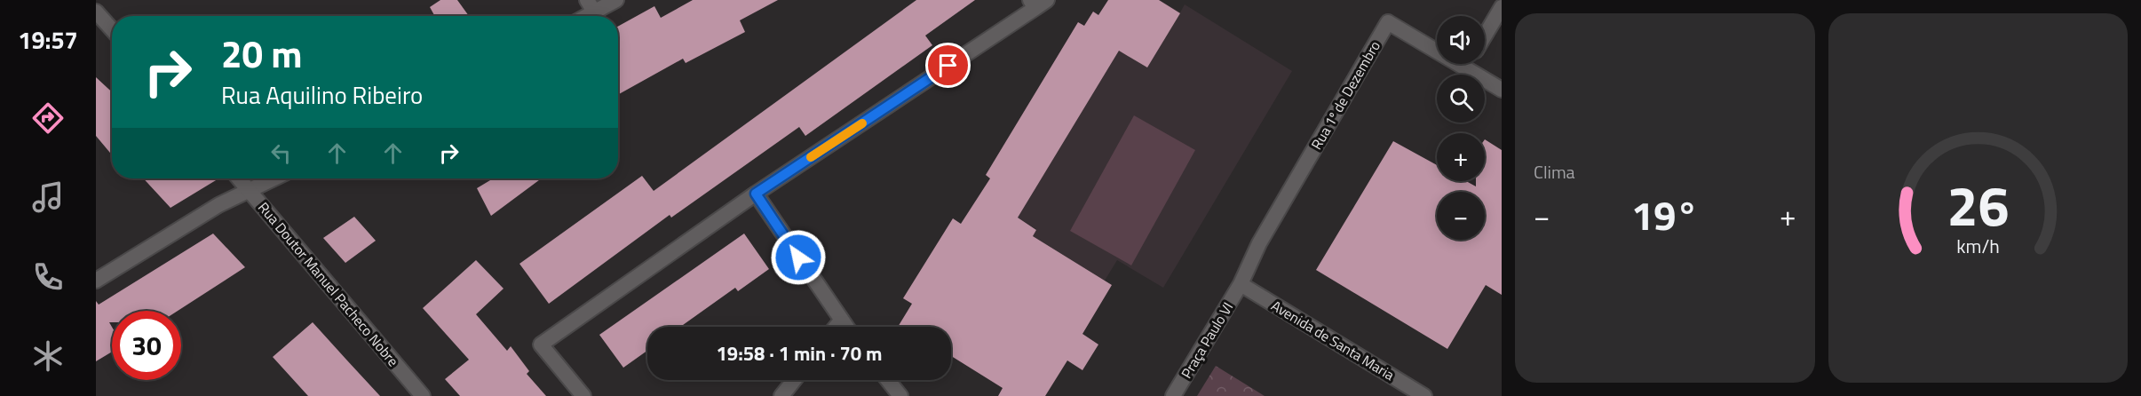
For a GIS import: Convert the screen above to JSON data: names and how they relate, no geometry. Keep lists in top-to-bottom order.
{
  "streets": {
    "street": [
      "Rua 1º de Dezembro",
      "Rua Doutor Manuel Pacheco Nobre",
      "Praça Paulo VI",
      "Avenida de Santa Maria"
    ]
  },
  "crossings": [
    ["Rua 1º de Dezembro", "Praça Paulo VI"],
    ["Rua 1º de Dezembro", "Avenida de Santa Maria"],
    ["Praça Paulo VI", "Avenida de Santa Maria"]
  ],
  "page": {
    "tabs": "19:57",
    "tile": "Clima",
    "map_buttons": ["+", "−"],
    "turn": ["20 m", "Rua Aquilino Ribeiro"],
    "heat": ["−", "19°", "+"],
    "limit": "30",
    "trip": "19:58 · 1 min · 70 m",
    "gauge": ["26", "km/h"]
  }
}
